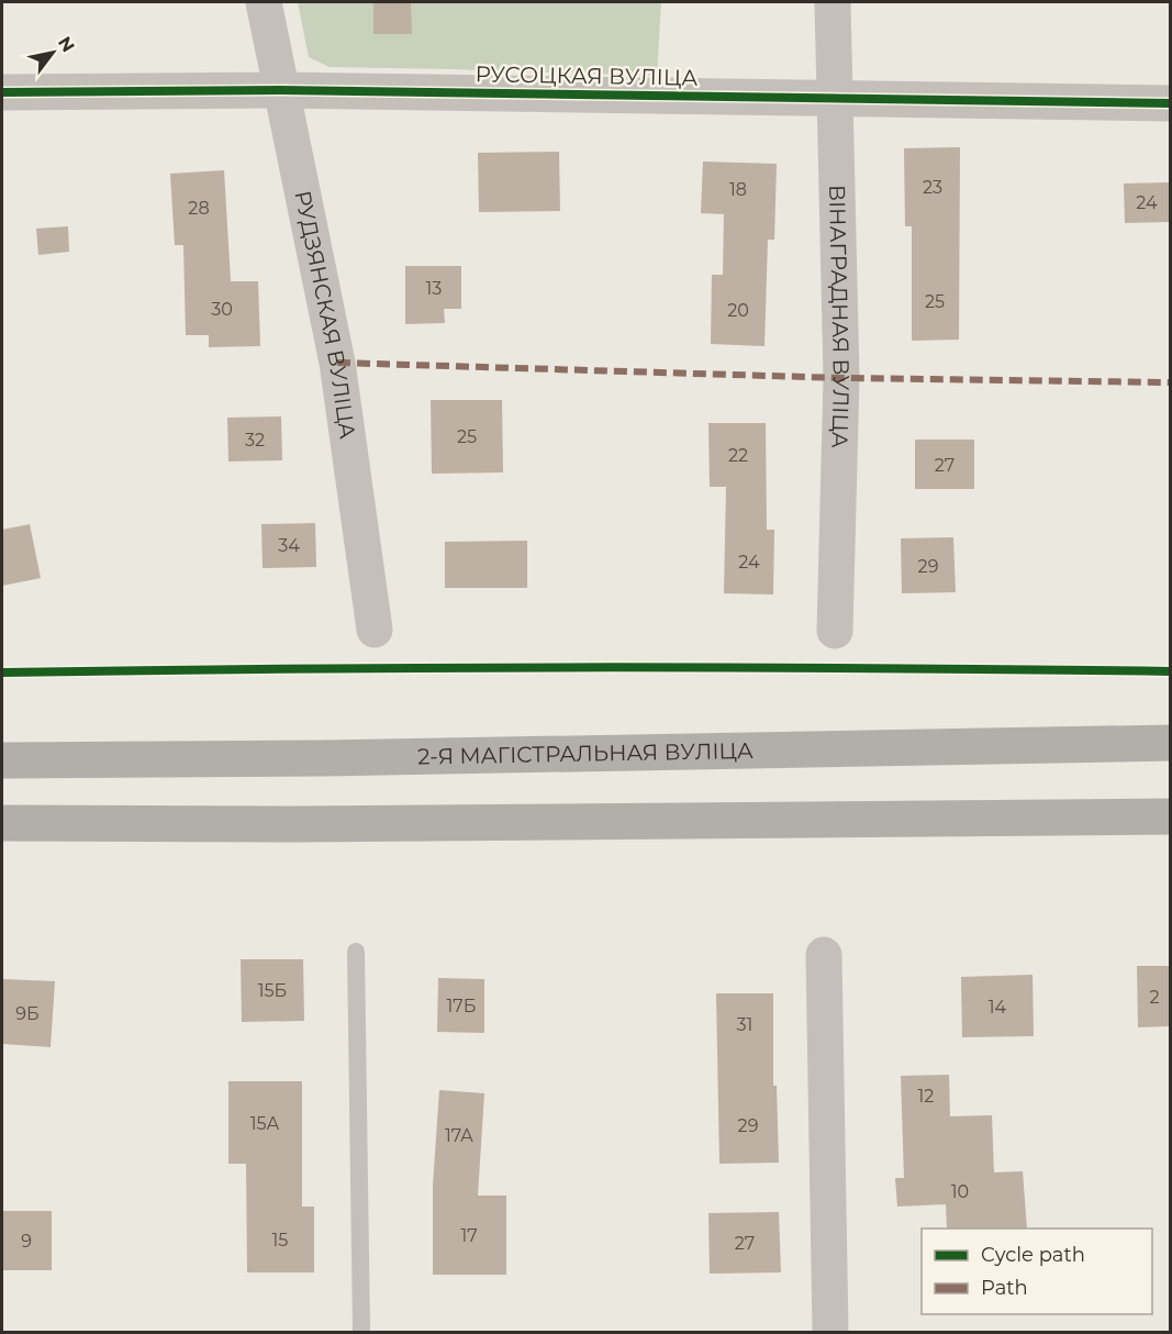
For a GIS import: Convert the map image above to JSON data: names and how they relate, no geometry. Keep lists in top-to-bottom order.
{
  "streets": {
    "main road": ["2-Я МАГІСТРАЛЬНАЯ ВУЛІЦА"],
    "street": ["РУСОЦКАЯ ВУЛІЦА", "РУДЗЯНСКАЯ ВУЛІЦА", "ВІНАГРАДНАЯ ВУЛІЦА"]
  },
  "crossings": [
    ["РУСОЦКАЯ ВУЛІЦА", "РУДЗЯНСКАЯ ВУЛІЦА"],
    ["РУСОЦКАЯ ВУЛІЦА", "ВІНАГРАДНАЯ ВУЛІЦА"]
  ],
  "house_numbers": [
    "23",
    "18",
    "24",
    "28",
    "13",
    "25",
    "30",
    "20",
    "25",
    "32",
    "22",
    "27",
    "34",
    "24",
    "29",
    "15Б",
    "2",
    "17Б",
    "14",
    "9Б",
    "31",
    "12",
    "15А",
    "29",
    "17А",
    "10",
    "17",
    "15",
    "9",
    "27"
  ],
  "legend": ["Cycle path", "Path"],
  "north": "top right"
}
